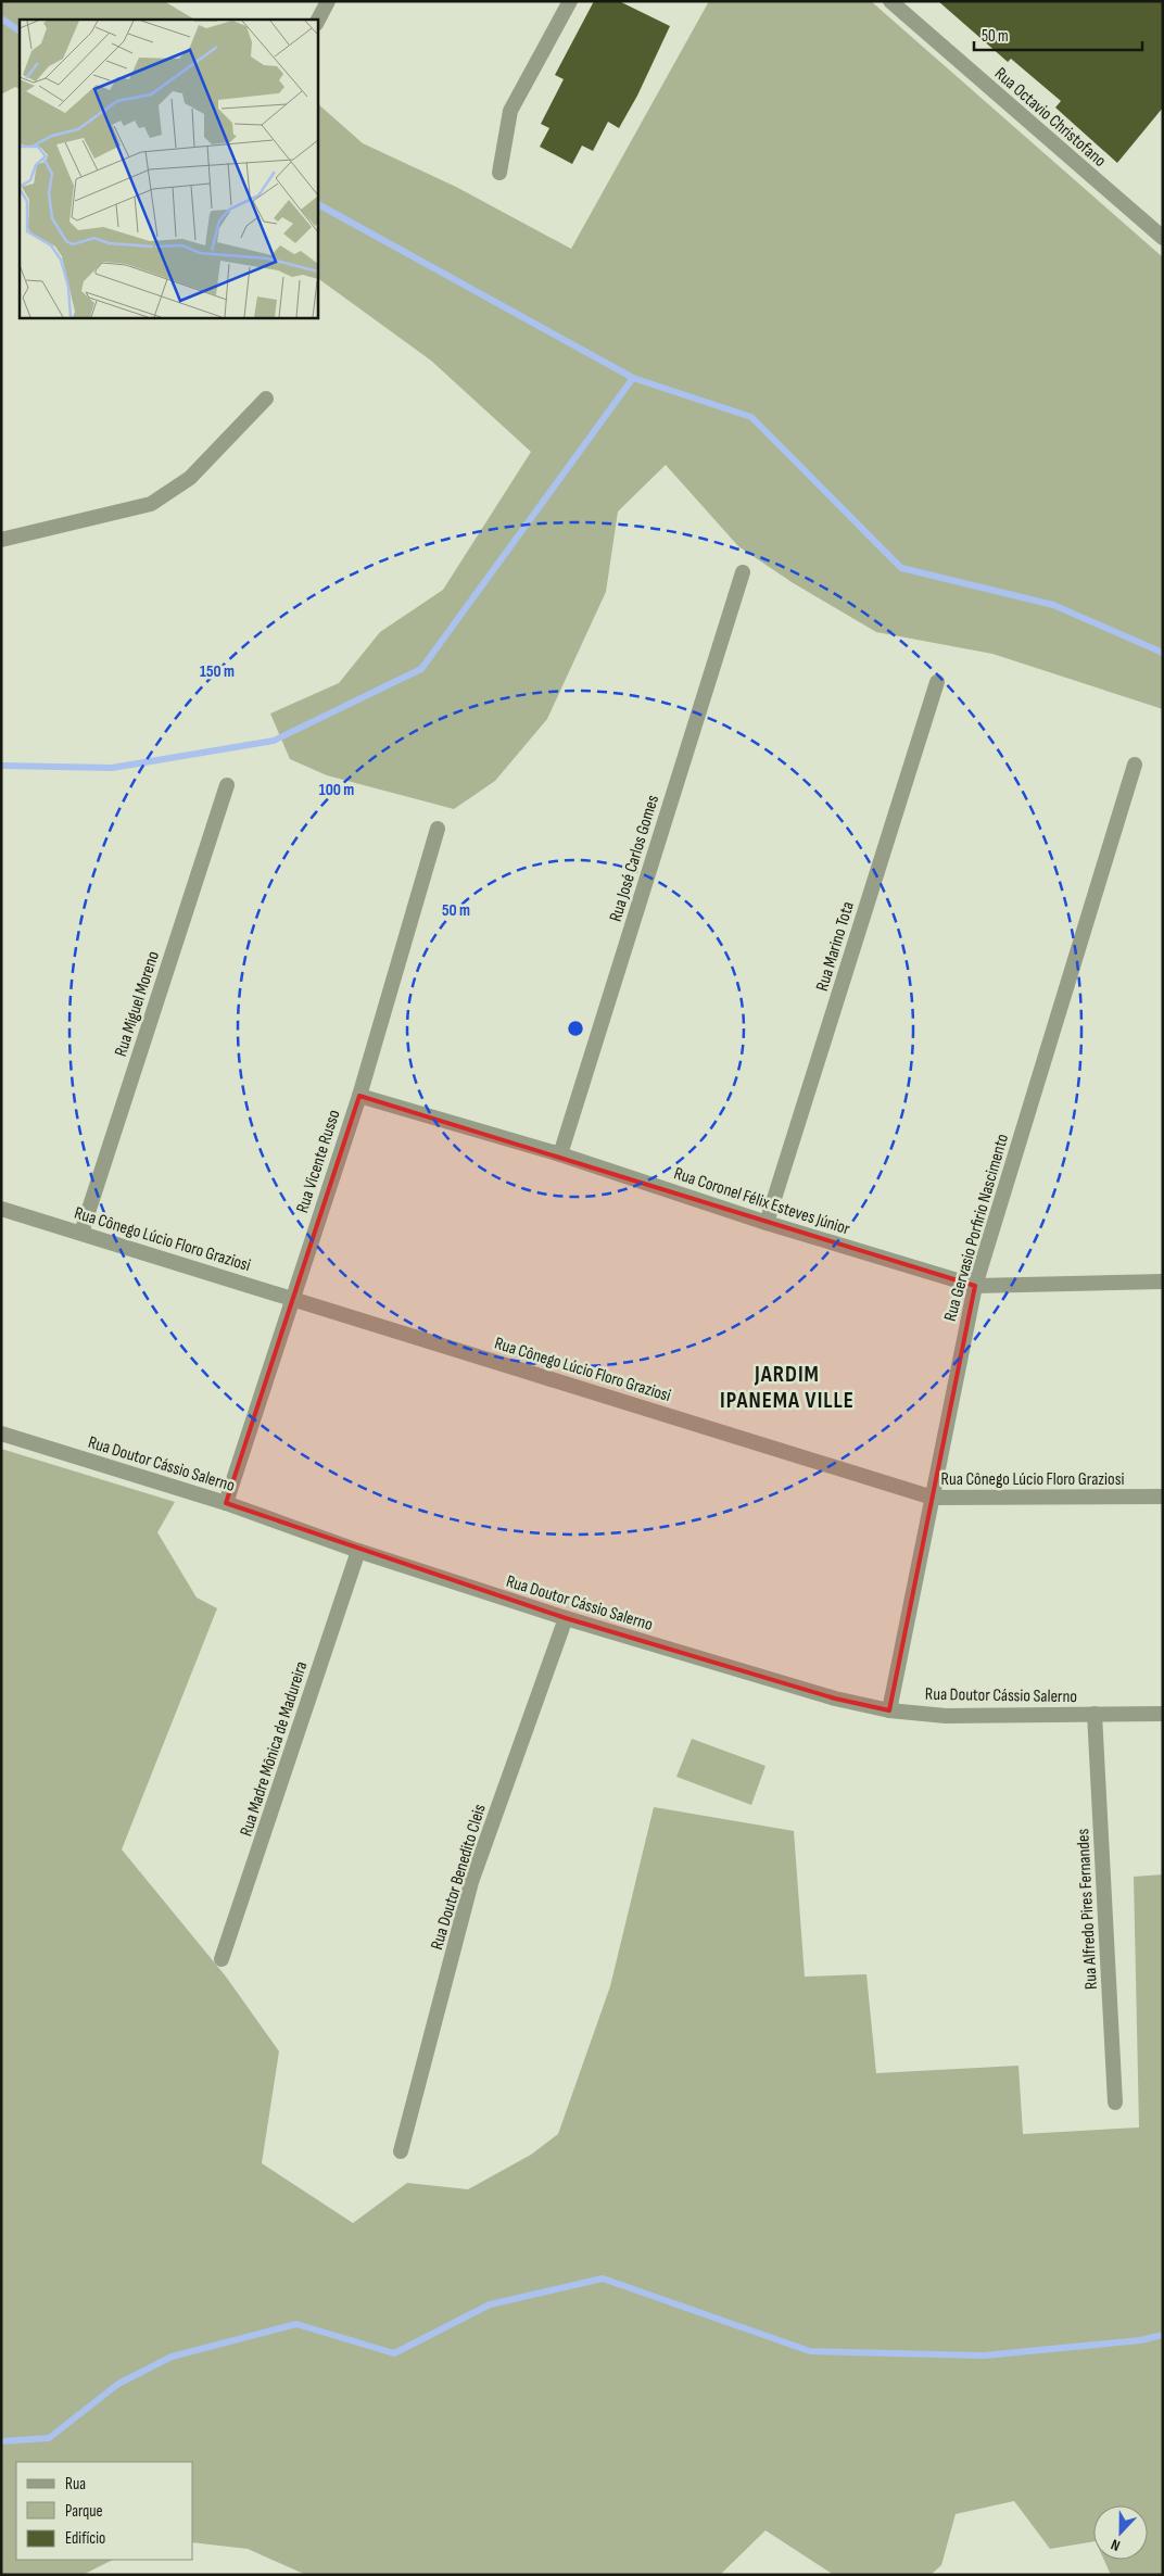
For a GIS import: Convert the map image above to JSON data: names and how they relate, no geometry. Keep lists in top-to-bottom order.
{
  "streets": {
    "street": [
      "Rua Octavio Christofano",
      "Rua José Carlos Gomes",
      "Rua Marino Tota",
      "Rua Miguel Moreno",
      "Rua Vicente Russo",
      "Rua Coronel Félix Esteves Júnior",
      "Rua Gervasio Porfirio Nascimento",
      "Rua Cônego Lúcio Floro Graziosi",
      "Rua Doutor Cássio Salerno",
      "Rua Madre Mônica de Madureira",
      "Rua Doutor Benedito Cleis",
      "Rua Alfredo Pires Fernandes"
    ]
  },
  "crossings": [
    ["Rua José Carlos Gomes", "Rua Coronel Félix Esteves Júnior"],
    ["Rua Marino Tota", "Rua Coronel Félix Esteves Júnior"],
    ["Rua Miguel Moreno", "Rua Cônego Lúcio Floro Graziosi"],
    ["Rua Vicente Russo", "Rua Coronel Félix Esteves Júnior"],
    ["Rua Vicente Russo", "Rua Cônego Lúcio Floro Graziosi"],
    ["Rua Vicente Russo", "Rua Doutor Cássio Salerno"],
    ["Rua Coronel Félix Esteves Júnior", "Rua Gervasio Porfirio Nascimento"],
    ["Rua Gervasio Porfirio Nascimento", "Rua Cônego Lúcio Floro Graziosi"],
    ["Rua Gervasio Porfirio Nascimento", "Rua Doutor Cássio Salerno"],
    ["Rua Doutor Cássio Salerno", "Rua Madre Mônica de Madureira"],
    ["Rua Doutor Cássio Salerno", "Rua Doutor Benedito Cleis"],
    ["Rua Doutor Cássio Salerno", "Rua Alfredo Pires Fernandes"]
  ],
  "districts": ["JARDIM IPANEMA VILLE"],
  "legend": ["Rua", "Parque", "Edifício"],
  "scale_bar": "50 m",
  "north": "bottom",
  "rings": ["150 m", "100 m", "50 m"]
}
